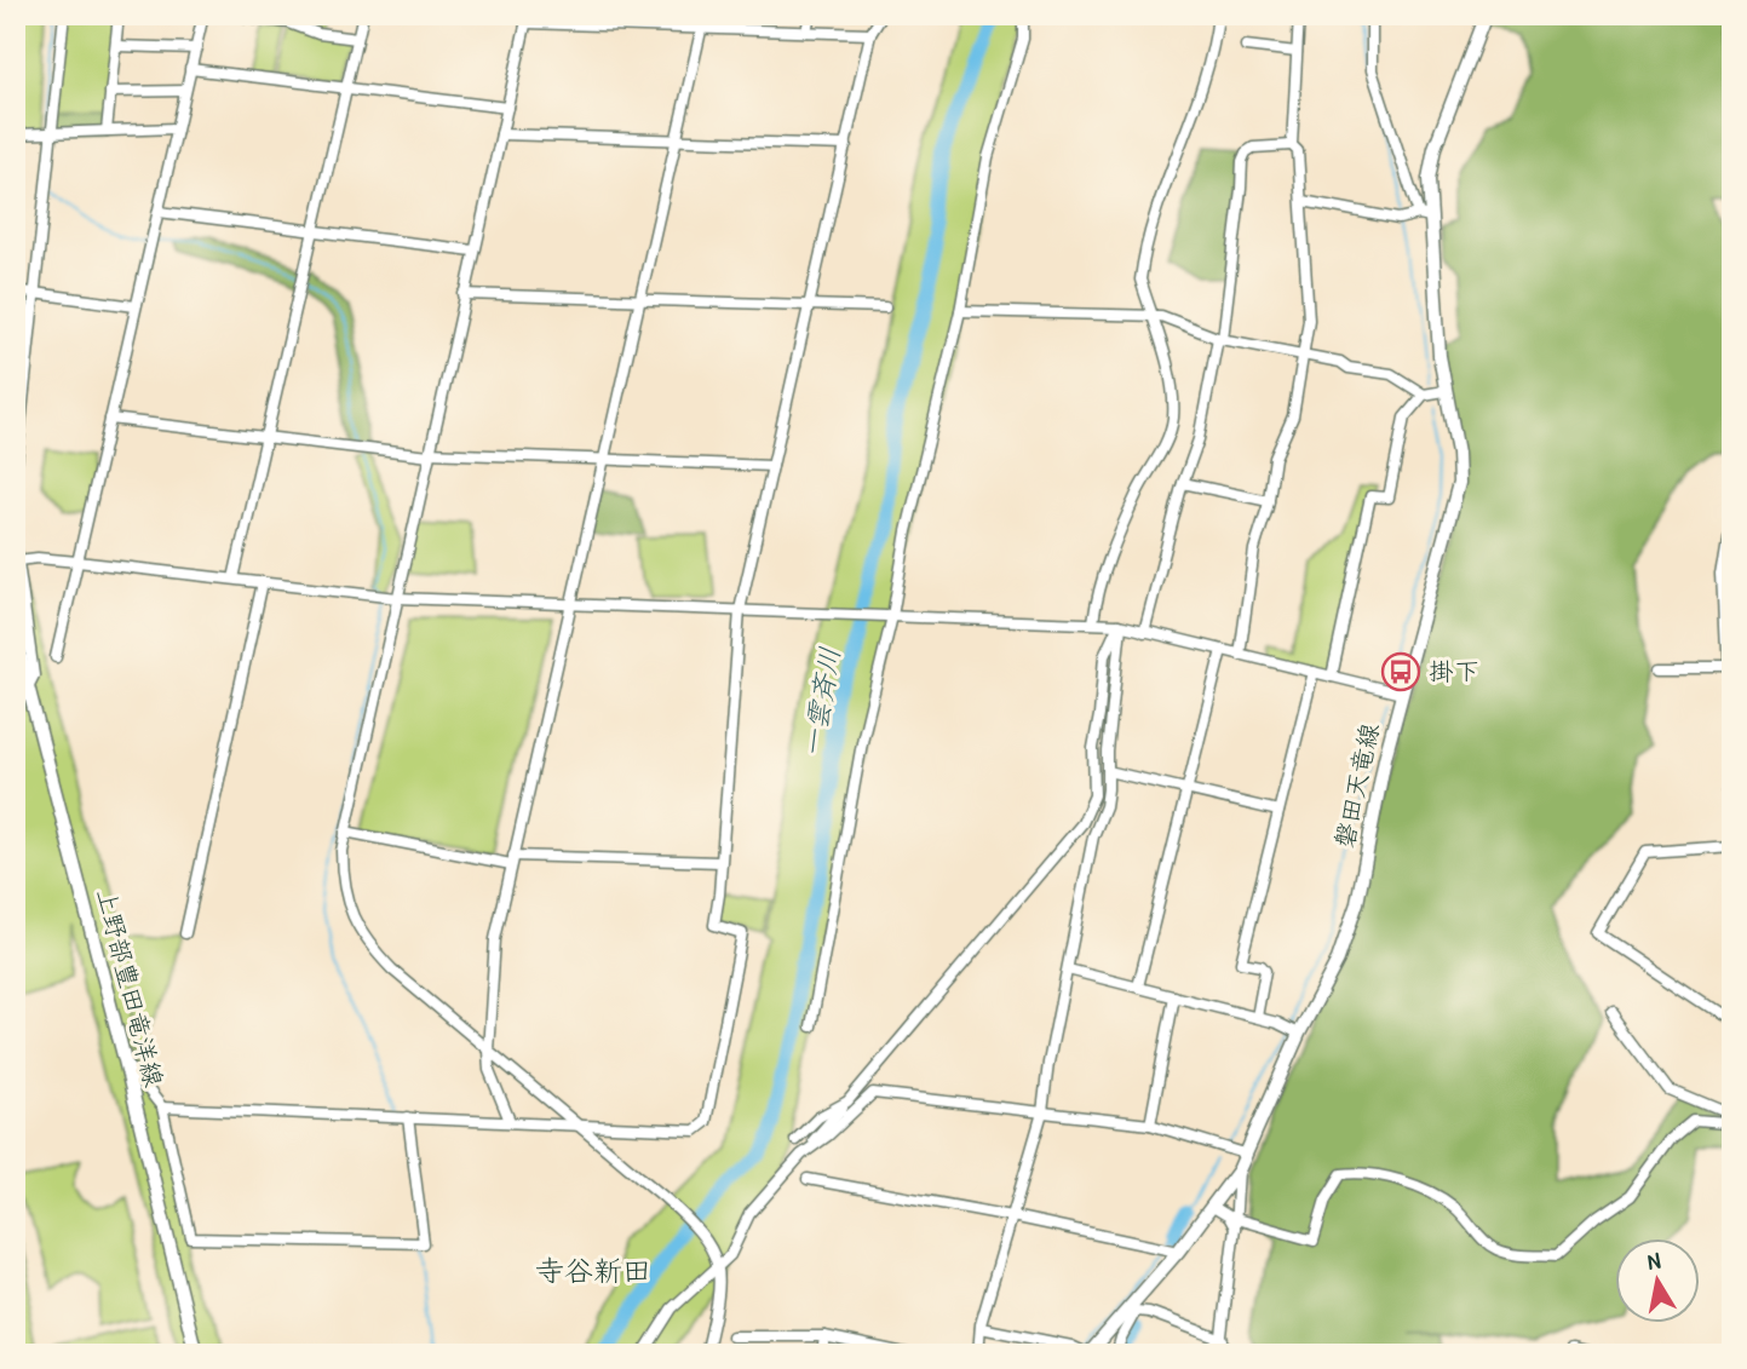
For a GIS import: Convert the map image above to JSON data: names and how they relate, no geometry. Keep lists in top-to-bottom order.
{
  "streets": {
    "main road": ["磐田天竜線", "上野部豊田竜洋線"]
  },
  "districts": ["寺谷新田"],
  "water": ["一雲斉川"],
  "places": {
    "bus stop": ["掛下"]
  },
  "north": "top"
}
